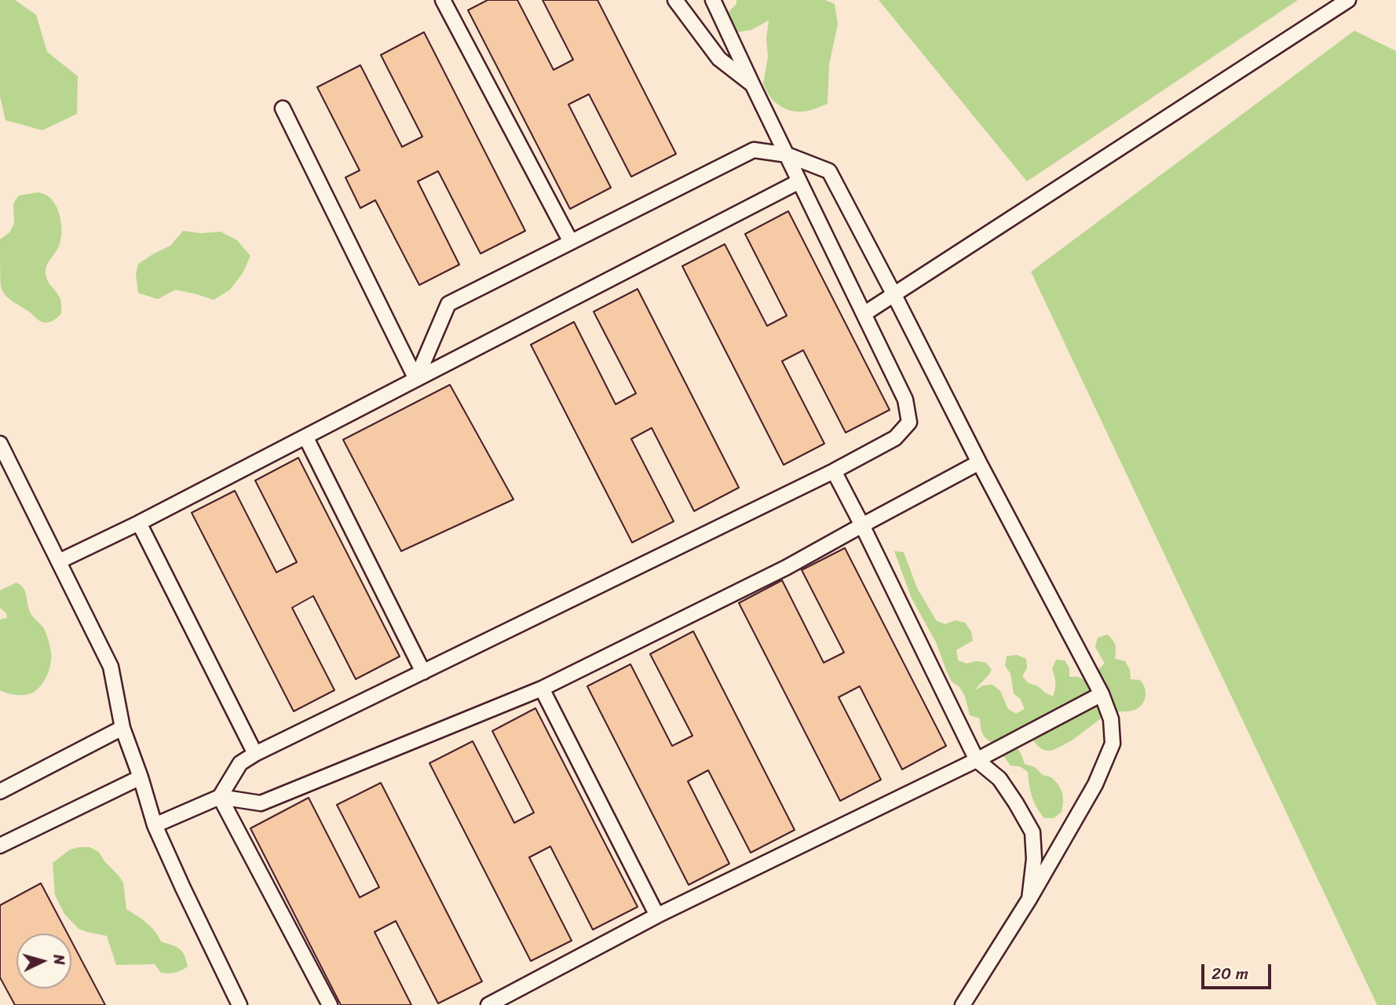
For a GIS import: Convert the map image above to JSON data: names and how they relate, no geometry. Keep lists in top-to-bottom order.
{
  "scale_bar": "20 m",
  "north": "right"
}
